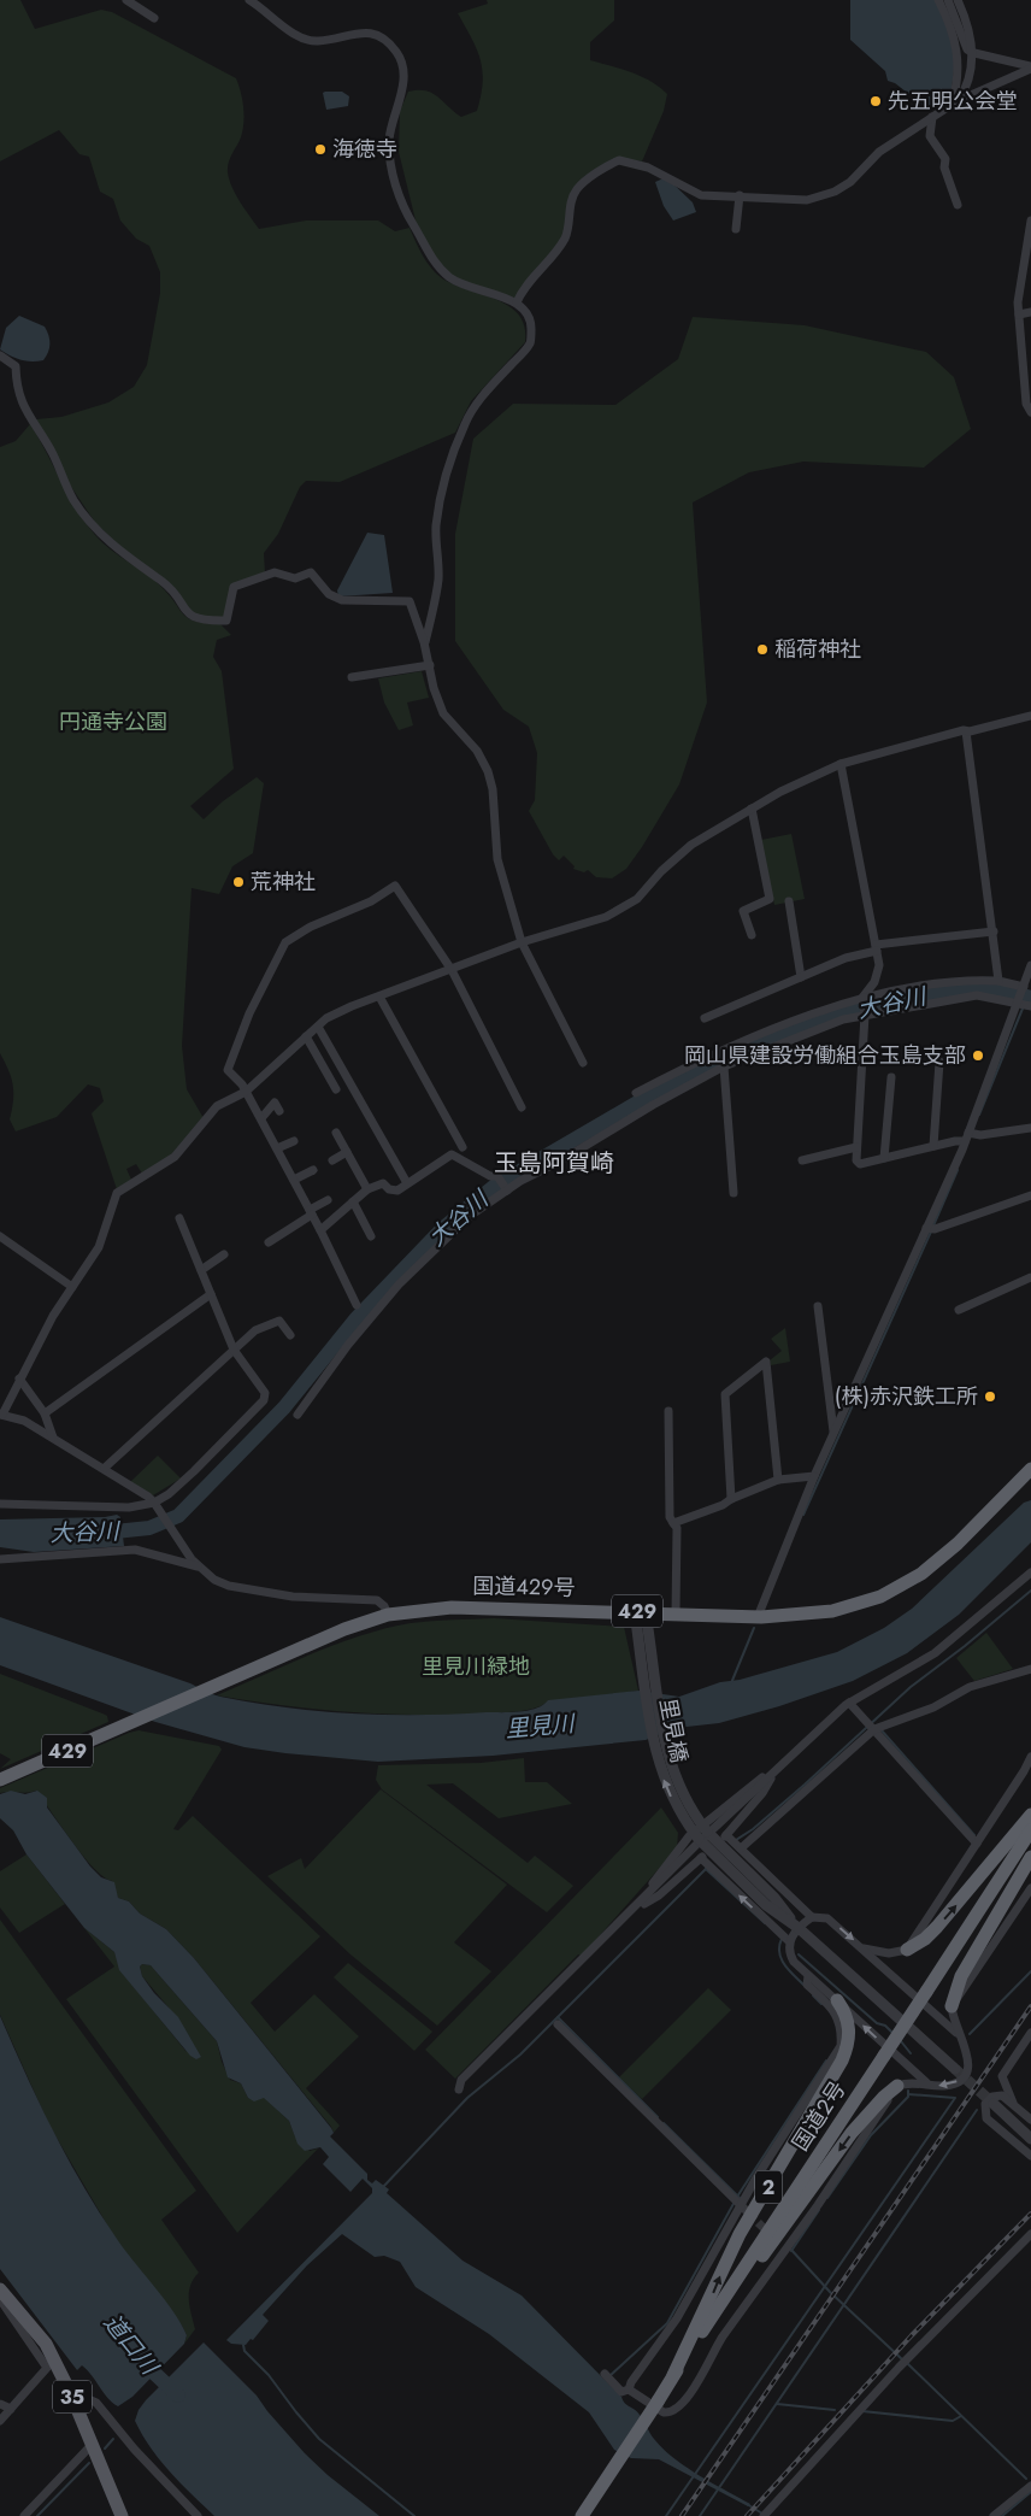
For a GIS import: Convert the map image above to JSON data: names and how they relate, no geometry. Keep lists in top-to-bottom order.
{
  "streets": {
    "highway": [
      "国道429号",
      "429",
      "国道2号",
      "2"
    ],
    "main road": ["35"],
    "street": ["里見橋"]
  },
  "crossings": [
    ["国道429号", "里見橋"],
    ["国道2号", "2"]
  ],
  "districts": ["玉島阿賀崎"],
  "water": ["大谷川", "里見川", "道口川"],
  "parks": ["円通寺公園", "里見川緑地"],
  "places": [
    "先五明公会堂",
    "海徳寺",
    "稲荷神社",
    "荒神社",
    "岡山県建設労働組合玉島支部",
    "(株)赤沢鉄工所"
  ]
}
